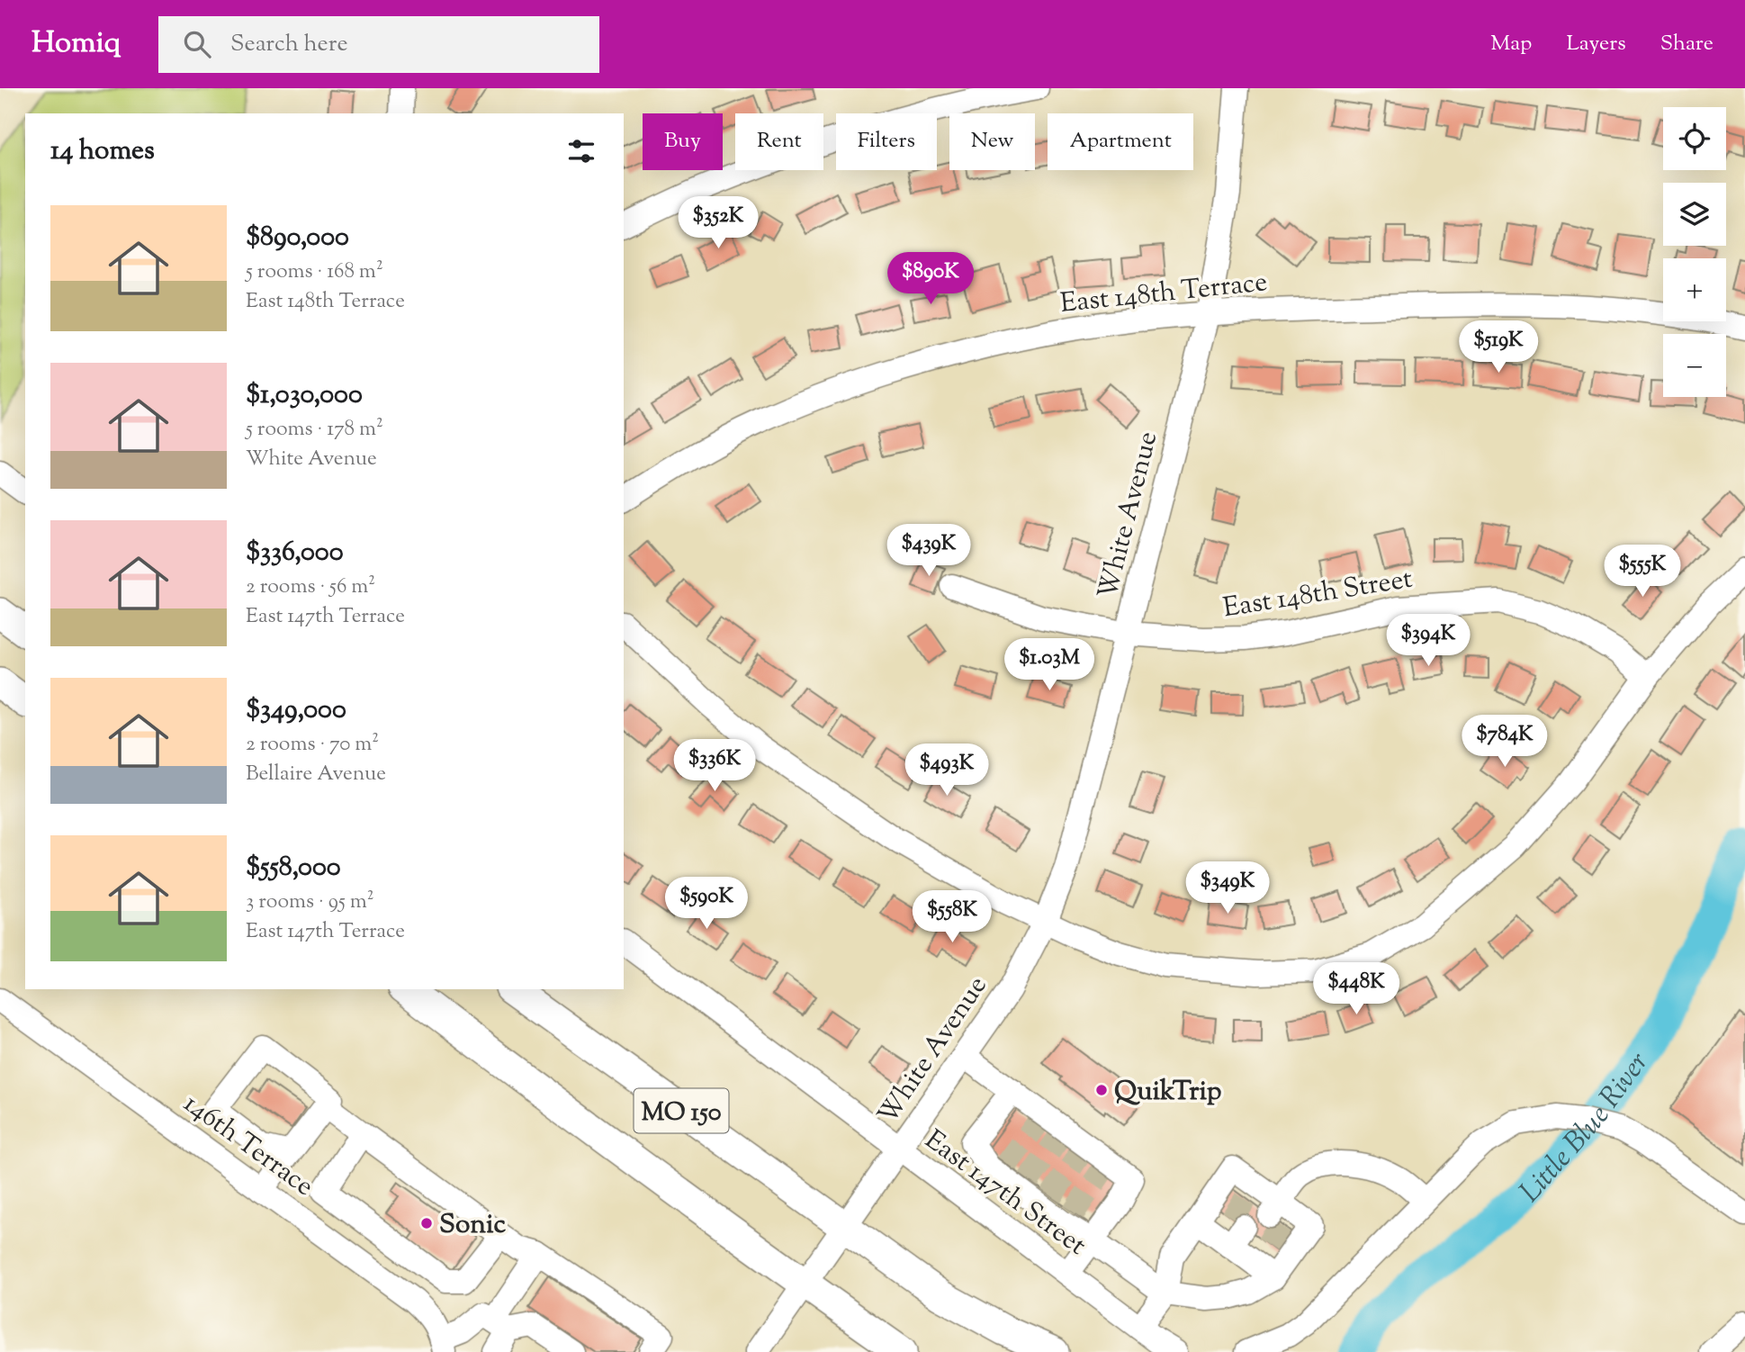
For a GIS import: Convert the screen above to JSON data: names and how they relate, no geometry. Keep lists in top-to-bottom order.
{
  "streets": {
    "main road": ["MO 150"],
    "street": [
      "East 148th Terrace",
      "White Avenue",
      "East 148th Street",
      "146th Terrace",
      "East 147th Street"
    ]
  },
  "crossings": [
    ["East 148th Terrace", "White Avenue"],
    ["White Avenue", "East 148th Street"],
    ["White Avenue", "MO 150"],
    ["White Avenue", "East 147th Street"]
  ],
  "water": ["Little Blue River"],
  "places": ["QuikTrip", "Sonic"],
  "page": {
    "header": "Homiq",
    "search": "Search here",
    "nav": ["Map", "Layers", "Share"],
    "map_buttons": ["+", "−"],
    "chip": [
      "Buy",
      "Rent",
      "Filters",
      "New",
      "Apartment"
    ],
    "heading": "14 homes",
    "list": [
      {
        "name": "$890,000",
        "note": "5 rooms · 168 m² · East 148th Terrace"
      },
      {
        "name": "$1,030,000",
        "note": "5 rooms · 178 m² · White Avenue"
      },
      {
        "name": "$336,000",
        "note": "2 rooms · 56 m² · East 147th Terrace"
      },
      {
        "name": "$349,000",
        "note": "2 rooms · 70 m² · Bellaire Avenue"
      },
      {
        "name": "$558,000",
        "note": "3 rooms · 95 m² · East 147th Terrace"
      }
    ],
    "price": [
      "$352K",
      "$890K",
      "$519K",
      "$439K",
      "$555K",
      "$394K",
      "$1.03M",
      "$784K",
      "$336K",
      "$493K",
      "$349K",
      "$590K",
      "$558K",
      "$448K"
    ]
  }
}
